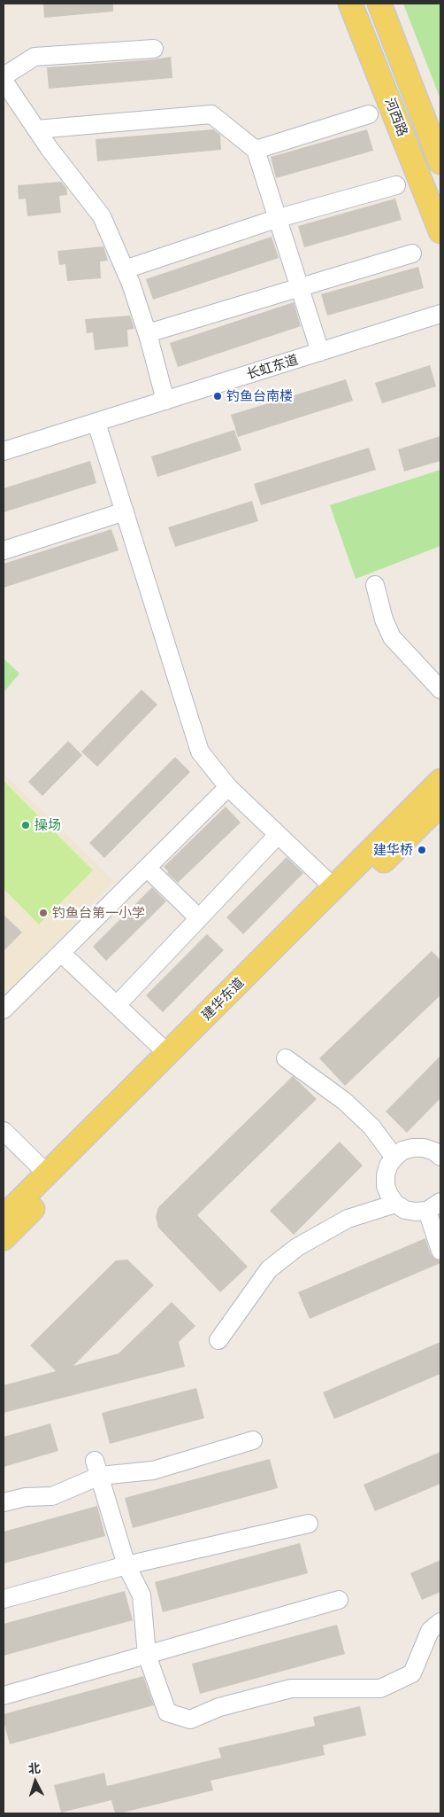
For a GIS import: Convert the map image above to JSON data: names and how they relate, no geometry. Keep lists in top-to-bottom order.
{
  "streets": {
    "main road": ["河西路", "建华东道"],
    "street": ["长虹东道"]
  },
  "places": [
    "钓鱼台南楼",
    "操场",
    "建华桥",
    "钓鱼台第一小学"
  ],
  "north": "top"
}
